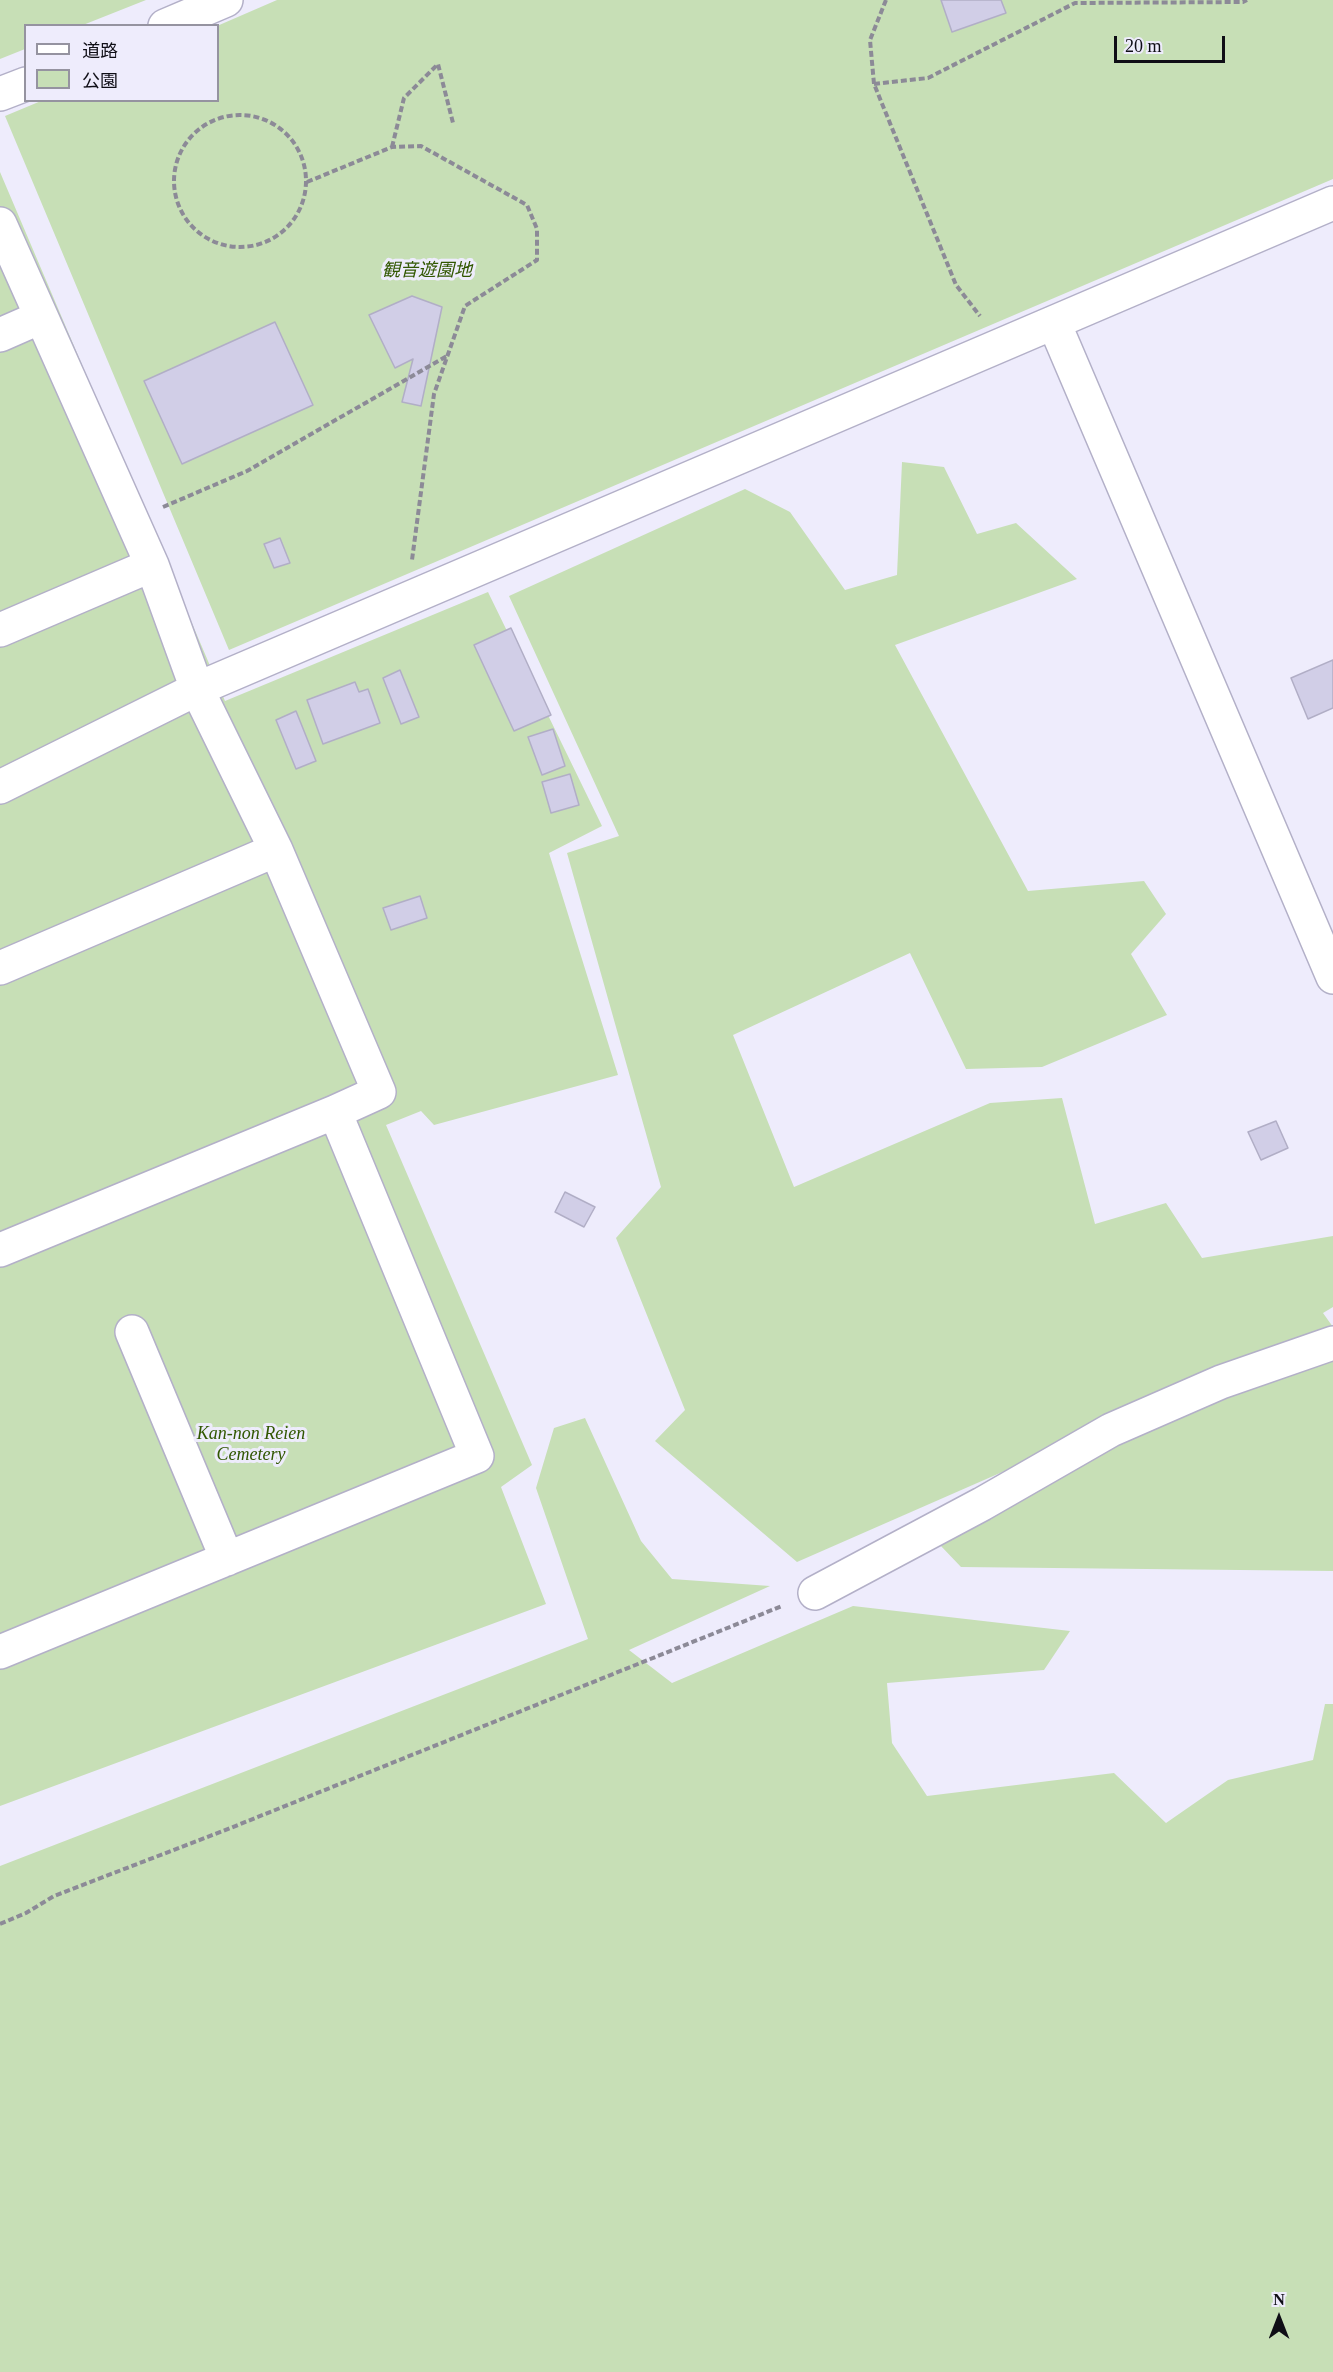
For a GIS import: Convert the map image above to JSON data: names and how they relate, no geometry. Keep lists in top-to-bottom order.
{
  "parks": ["観音遊園地", "Kan-non Reien Cemetery"],
  "legend": ["道路", "公園"],
  "scale_bar": "20 m",
  "north": "top"
}
